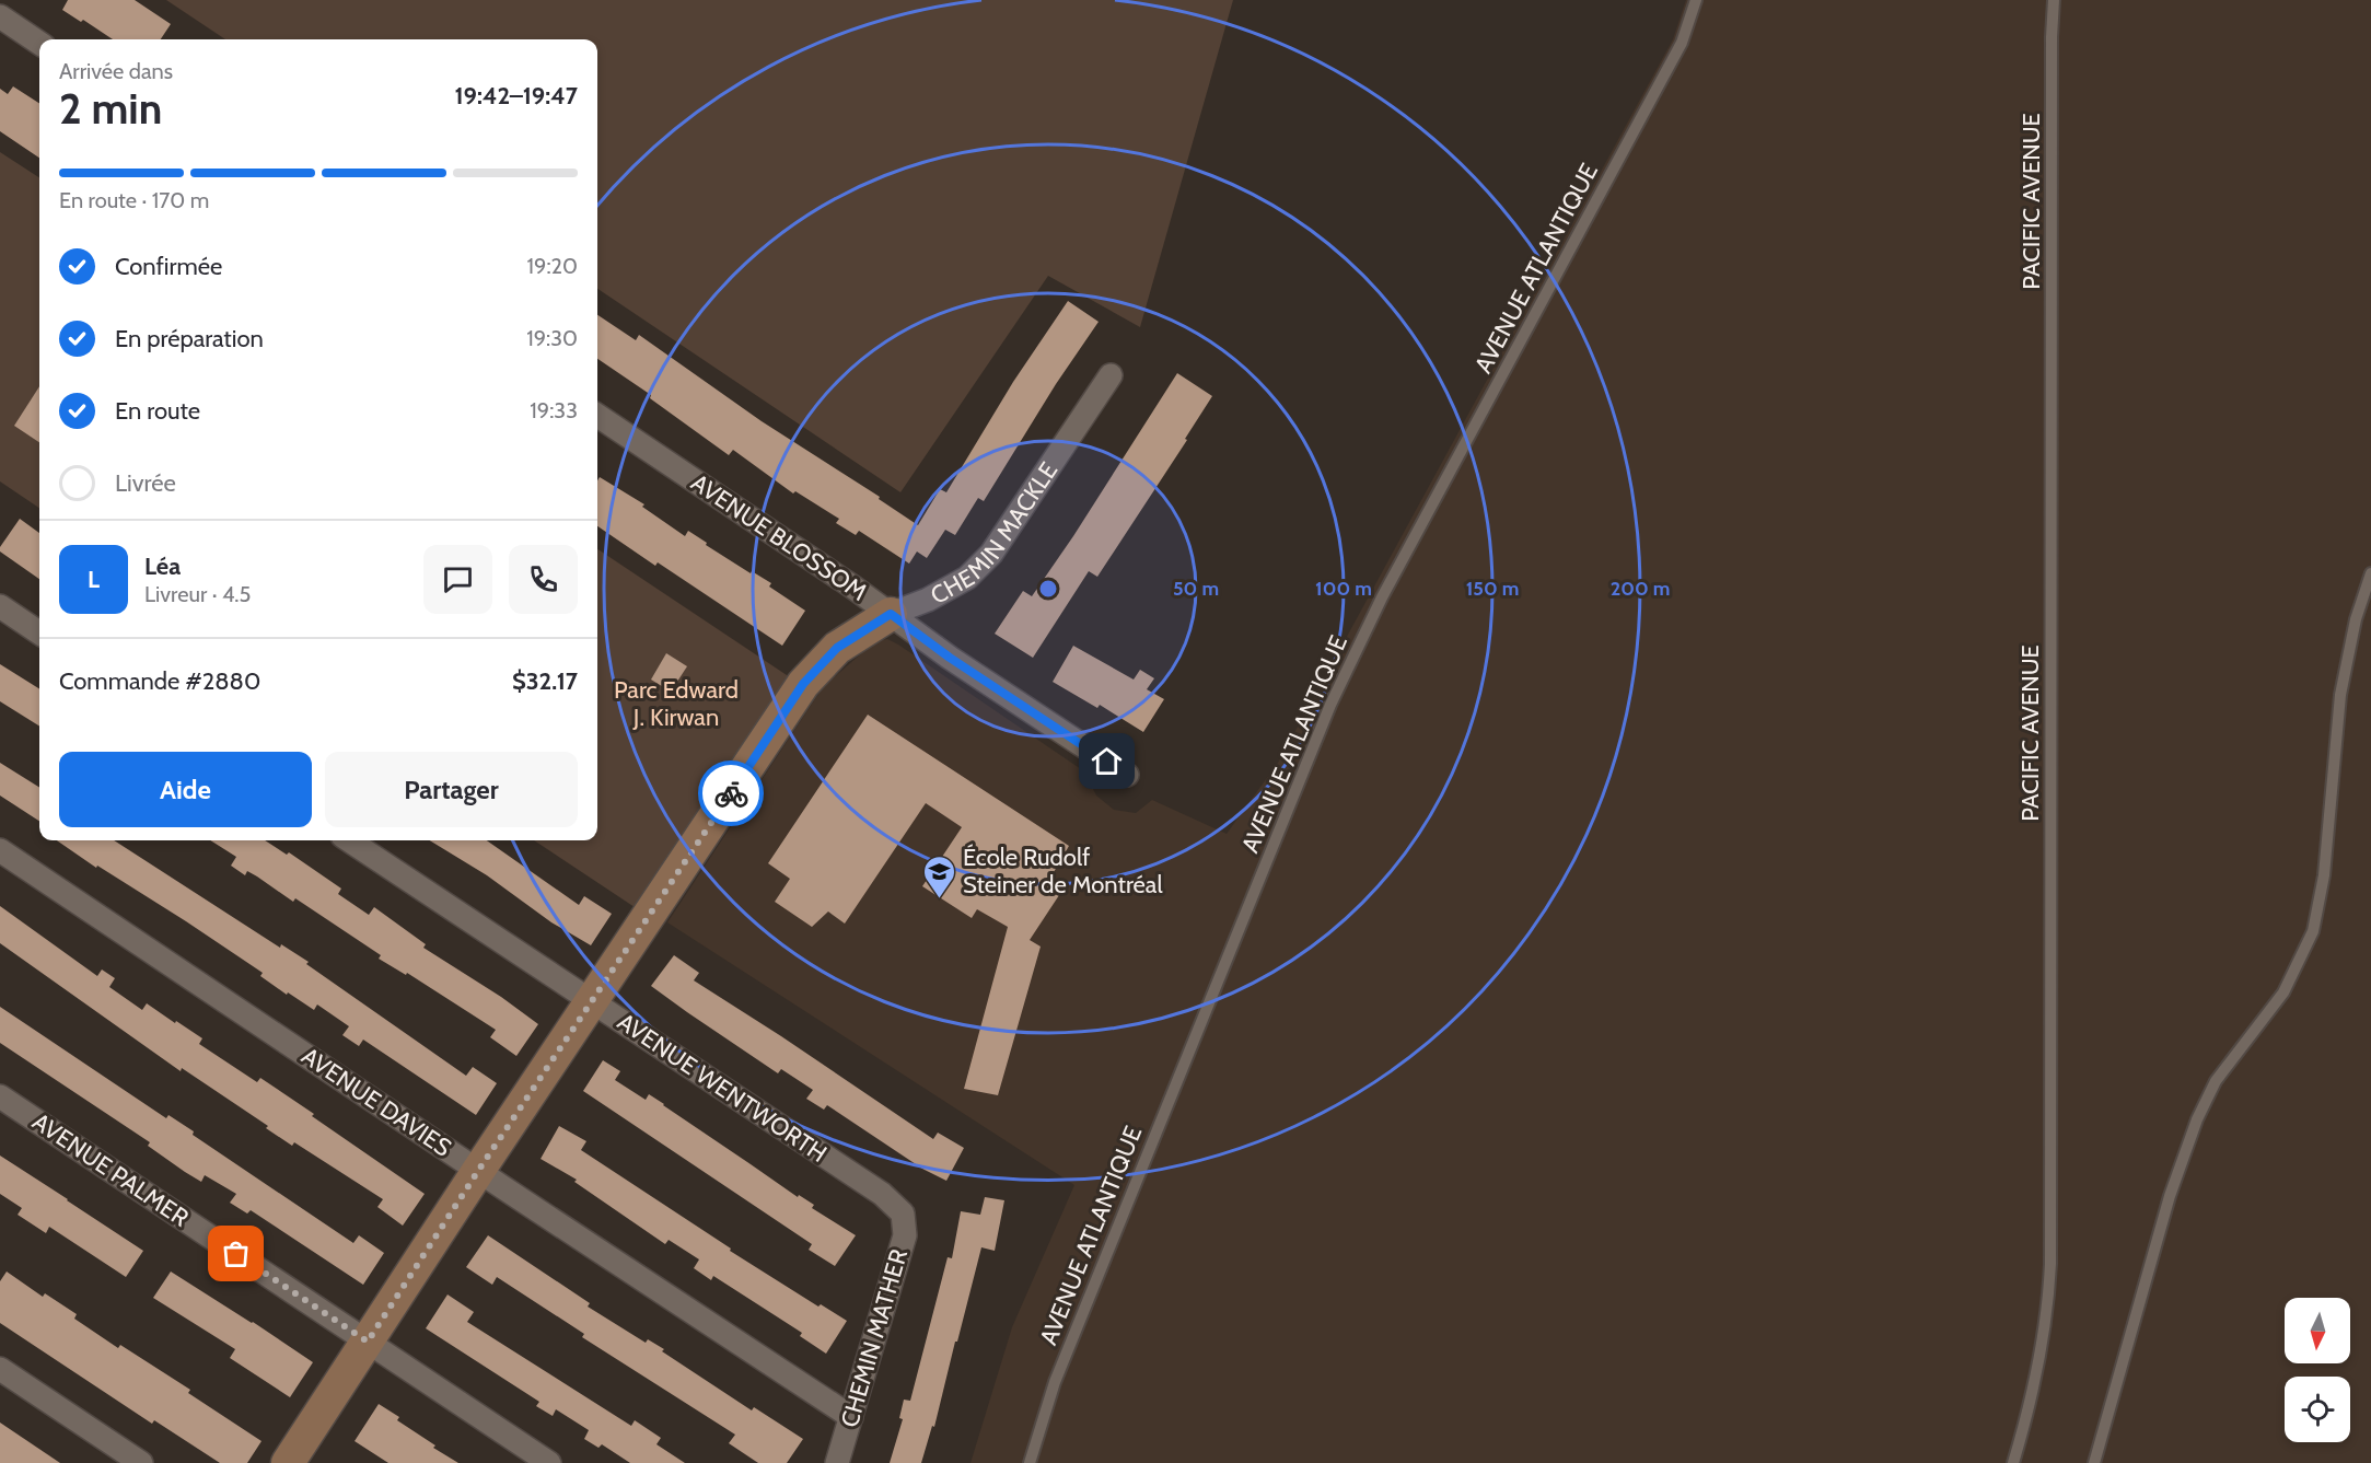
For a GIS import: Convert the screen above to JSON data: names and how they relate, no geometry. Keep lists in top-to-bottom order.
{
  "streets": {
    "street": [
      "CHEMIN MACKLE",
      "AVENUE BLOSSOM",
      "AVENUE WENTWORTH",
      "AVENUE DAVIES",
      "AVENUE PALMER",
      "CHEMIN MATHER"
    ],
    "lane": ["PACIFIC AVENUE", "AVENUE ATLANTIQUE"]
  },
  "crossings": [
    ["CHEMIN MACKLE", "AVENUE BLOSSOM"],
    ["CHEMIN MACKLE", "AVENUE WENTWORTH"],
    ["CHEMIN MACKLE", "AVENUE DAVIES"],
    ["CHEMIN MACKLE", "AVENUE PALMER"],
    ["AVENUE WENTWORTH", "CHEMIN MATHER"],
    ["AVENUE DAVIES", "CHEMIN MATHER"]
  ],
  "parks": ["Parc Edward J. Kirwan"],
  "places": {
    "school or university": ["École Rudolf Steiner de Montréal"]
  },
  "north": "bottom",
  "page": {
    "heading": ["2 min", "Arrivée dans", "19:42–19:47"],
    "panel": [
      "Léa",
      "Livreur · 4.5",
      "Commande #2880",
      "$32.17"
    ],
    "bar": "En route · 170 m",
    "list": [
      ["Confirmée", "19:20"],
      ["En préparation", "19:30"],
      ["En route", "19:33"],
      "Livrée"
    ],
    "round": "L",
    "buttons": ["Aide", "Partager"]
  },
  "rings": [
    "50 m",
    "100 m",
    "150 m",
    "200 m"
  ]
}
